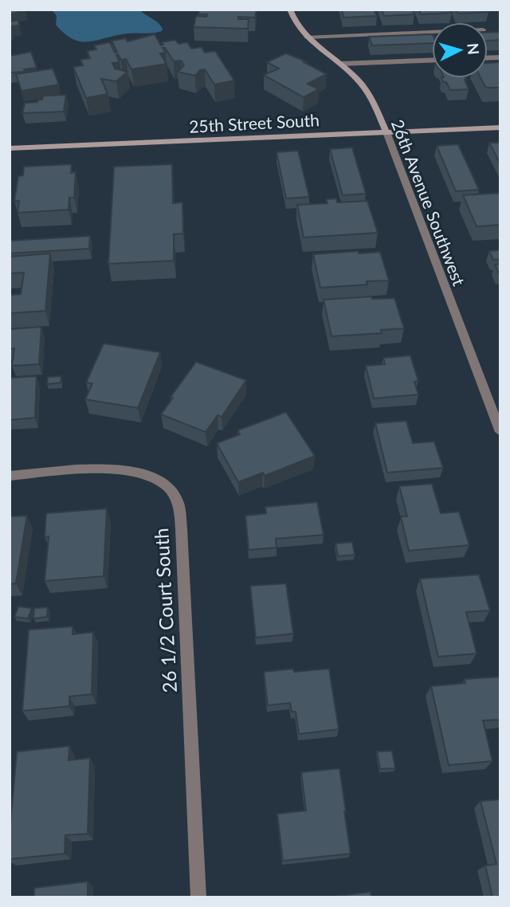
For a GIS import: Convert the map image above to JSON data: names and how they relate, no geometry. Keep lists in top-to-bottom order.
{
  "streets": {
    "main road": ["25th Street South", "26th Avenue Southwest"],
    "street": ["26 1/2 Court South"]
  },
  "crossings": [
    ["25th Street South", "26th Avenue Southwest"]
  ],
  "north": "right"
}
